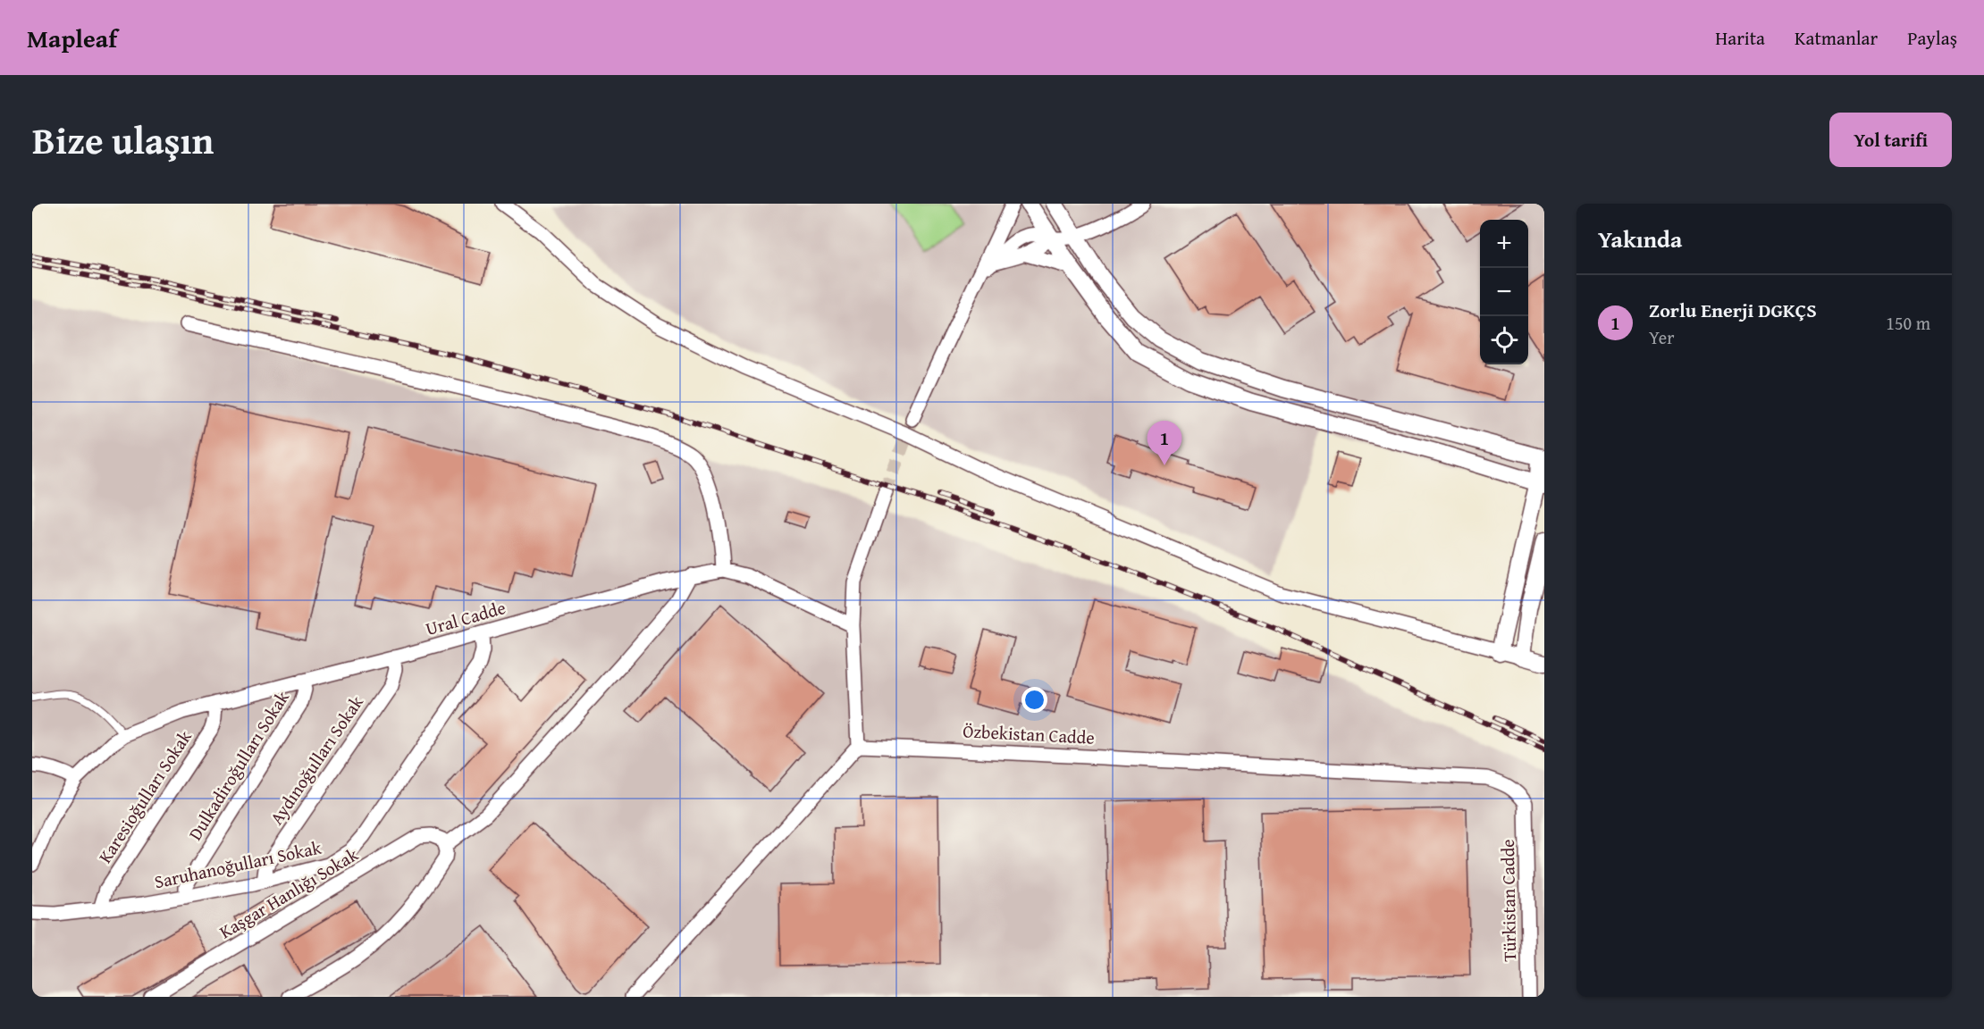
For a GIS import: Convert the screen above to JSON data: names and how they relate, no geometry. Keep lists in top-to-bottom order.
{
  "streets": {
    "street": [
      "Ural Cadde",
      "Özbekistan Cadde",
      "Aydınoğulları Sokak",
      "Dulkadiroğulları Sokak",
      "Karesioğulları Sokak",
      "Saruhanoğulları Sokak",
      "Kaşgar Hanlığı Sokak",
      "Türkistan Cadde"
    ]
  },
  "crossings": [
    ["Ural Cadde", "Aydınoğulları Sokak"],
    ["Ural Cadde", "Dulkadiroğulları Sokak"],
    ["Ural Cadde", "Karesioğulları Sokak"],
    ["Ural Cadde", "Saruhanoğulları Sokak"],
    ["Özbekistan Cadde", "Türkistan Cadde"],
    ["Aydınoğulları Sokak", "Saruhanoğulları Sokak"],
    ["Dulkadiroğulları Sokak", "Saruhanoğulları Sokak"],
    ["Karesioğulları Sokak", "Saruhanoğulları Sokak"]
  ],
  "page": {
    "header": "Mapleaf",
    "nav": ["Harita", "Katmanlar", "Paylaş"],
    "title": "Bize ulaşın",
    "buttons": "Yol tarifi",
    "heading": "Yakında",
    "map_buttons": ["+", "−"],
    "list": [
      {
        "mark": "1",
        "name": "Zorlu Enerji DGKÇS",
        "note": "Yer",
        "value": "150 m"
      }
    ],
    "pins": "1"
  }
}
